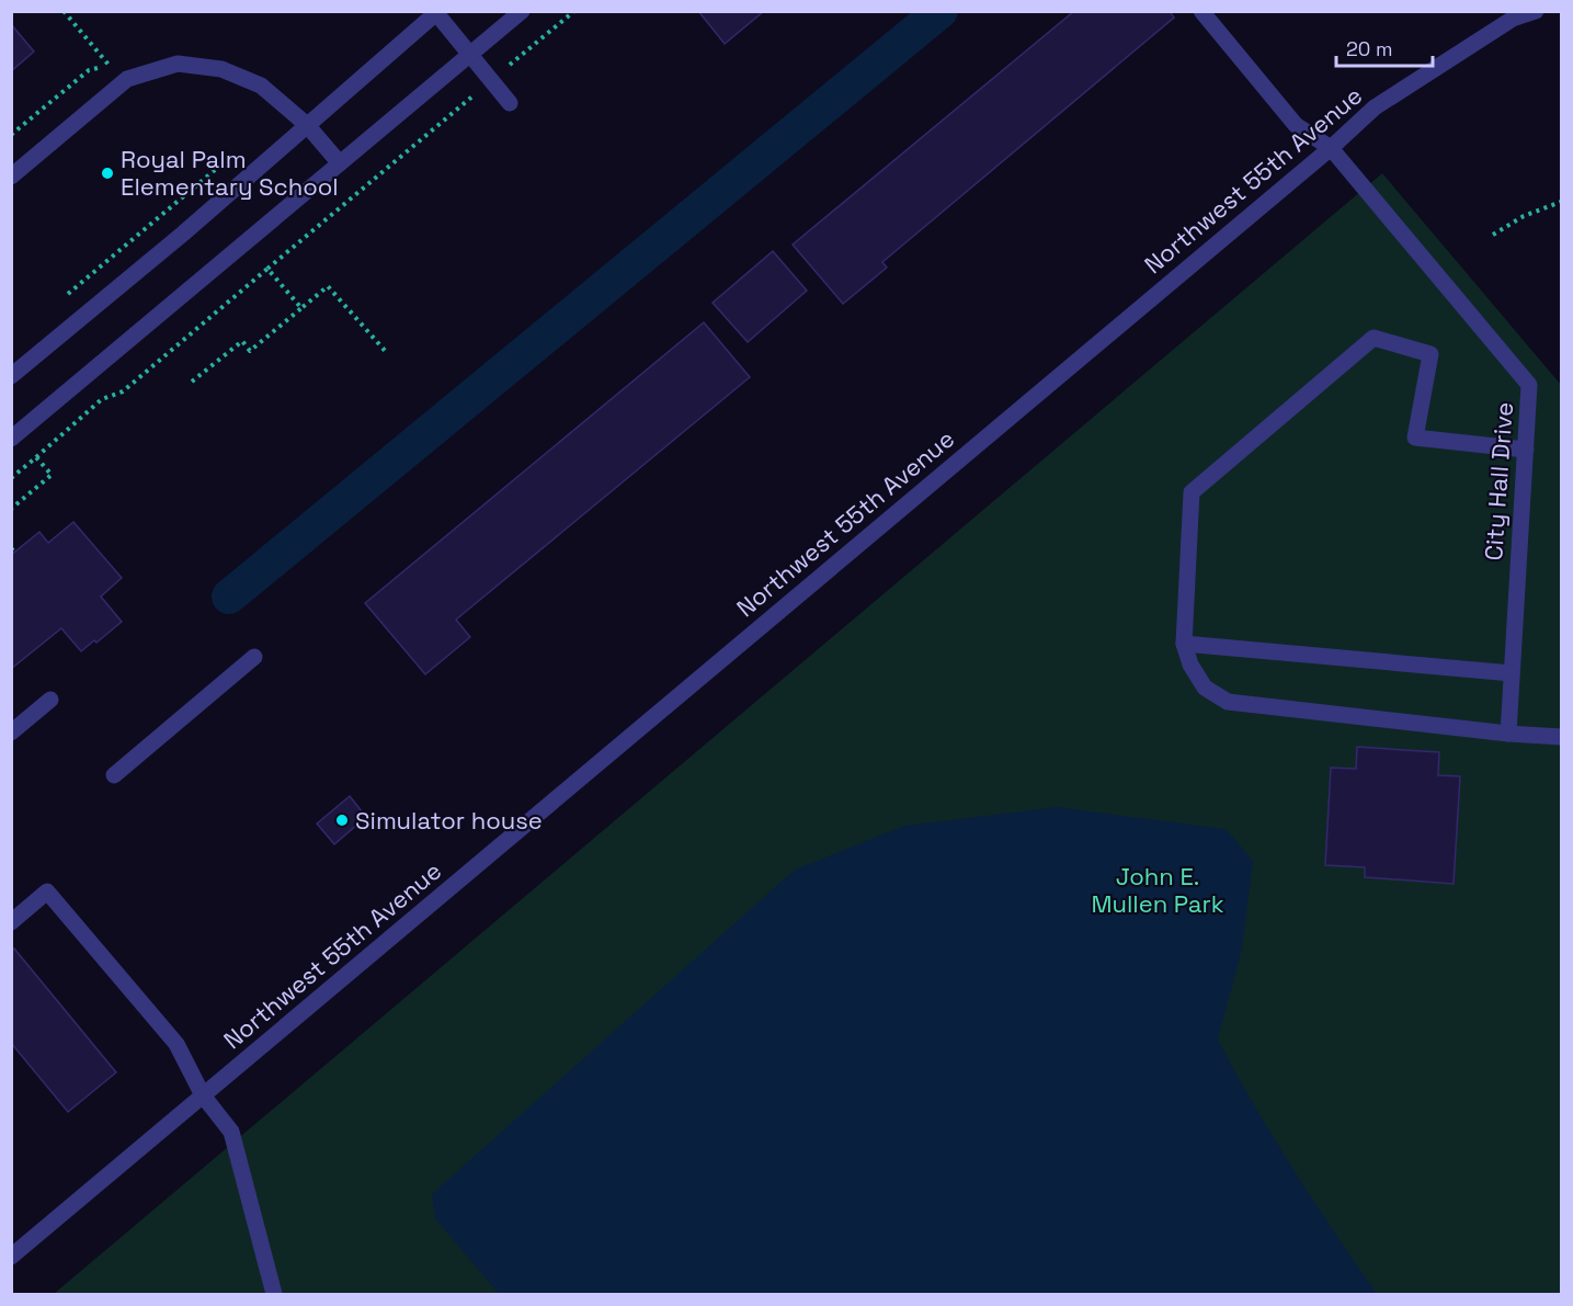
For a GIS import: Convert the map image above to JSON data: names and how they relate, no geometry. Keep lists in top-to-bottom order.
{
  "streets": {
    "street": ["Northwest 55th Avenue", "City Hall Drive"]
  },
  "crossings": [
    ["Northwest 55th Avenue", "City Hall Drive"]
  ],
  "parks": ["John E. Mullen Park"],
  "places": ["Royal Palm Elementary School", "Simulator house"],
  "scale_bar": "20 m"
}
